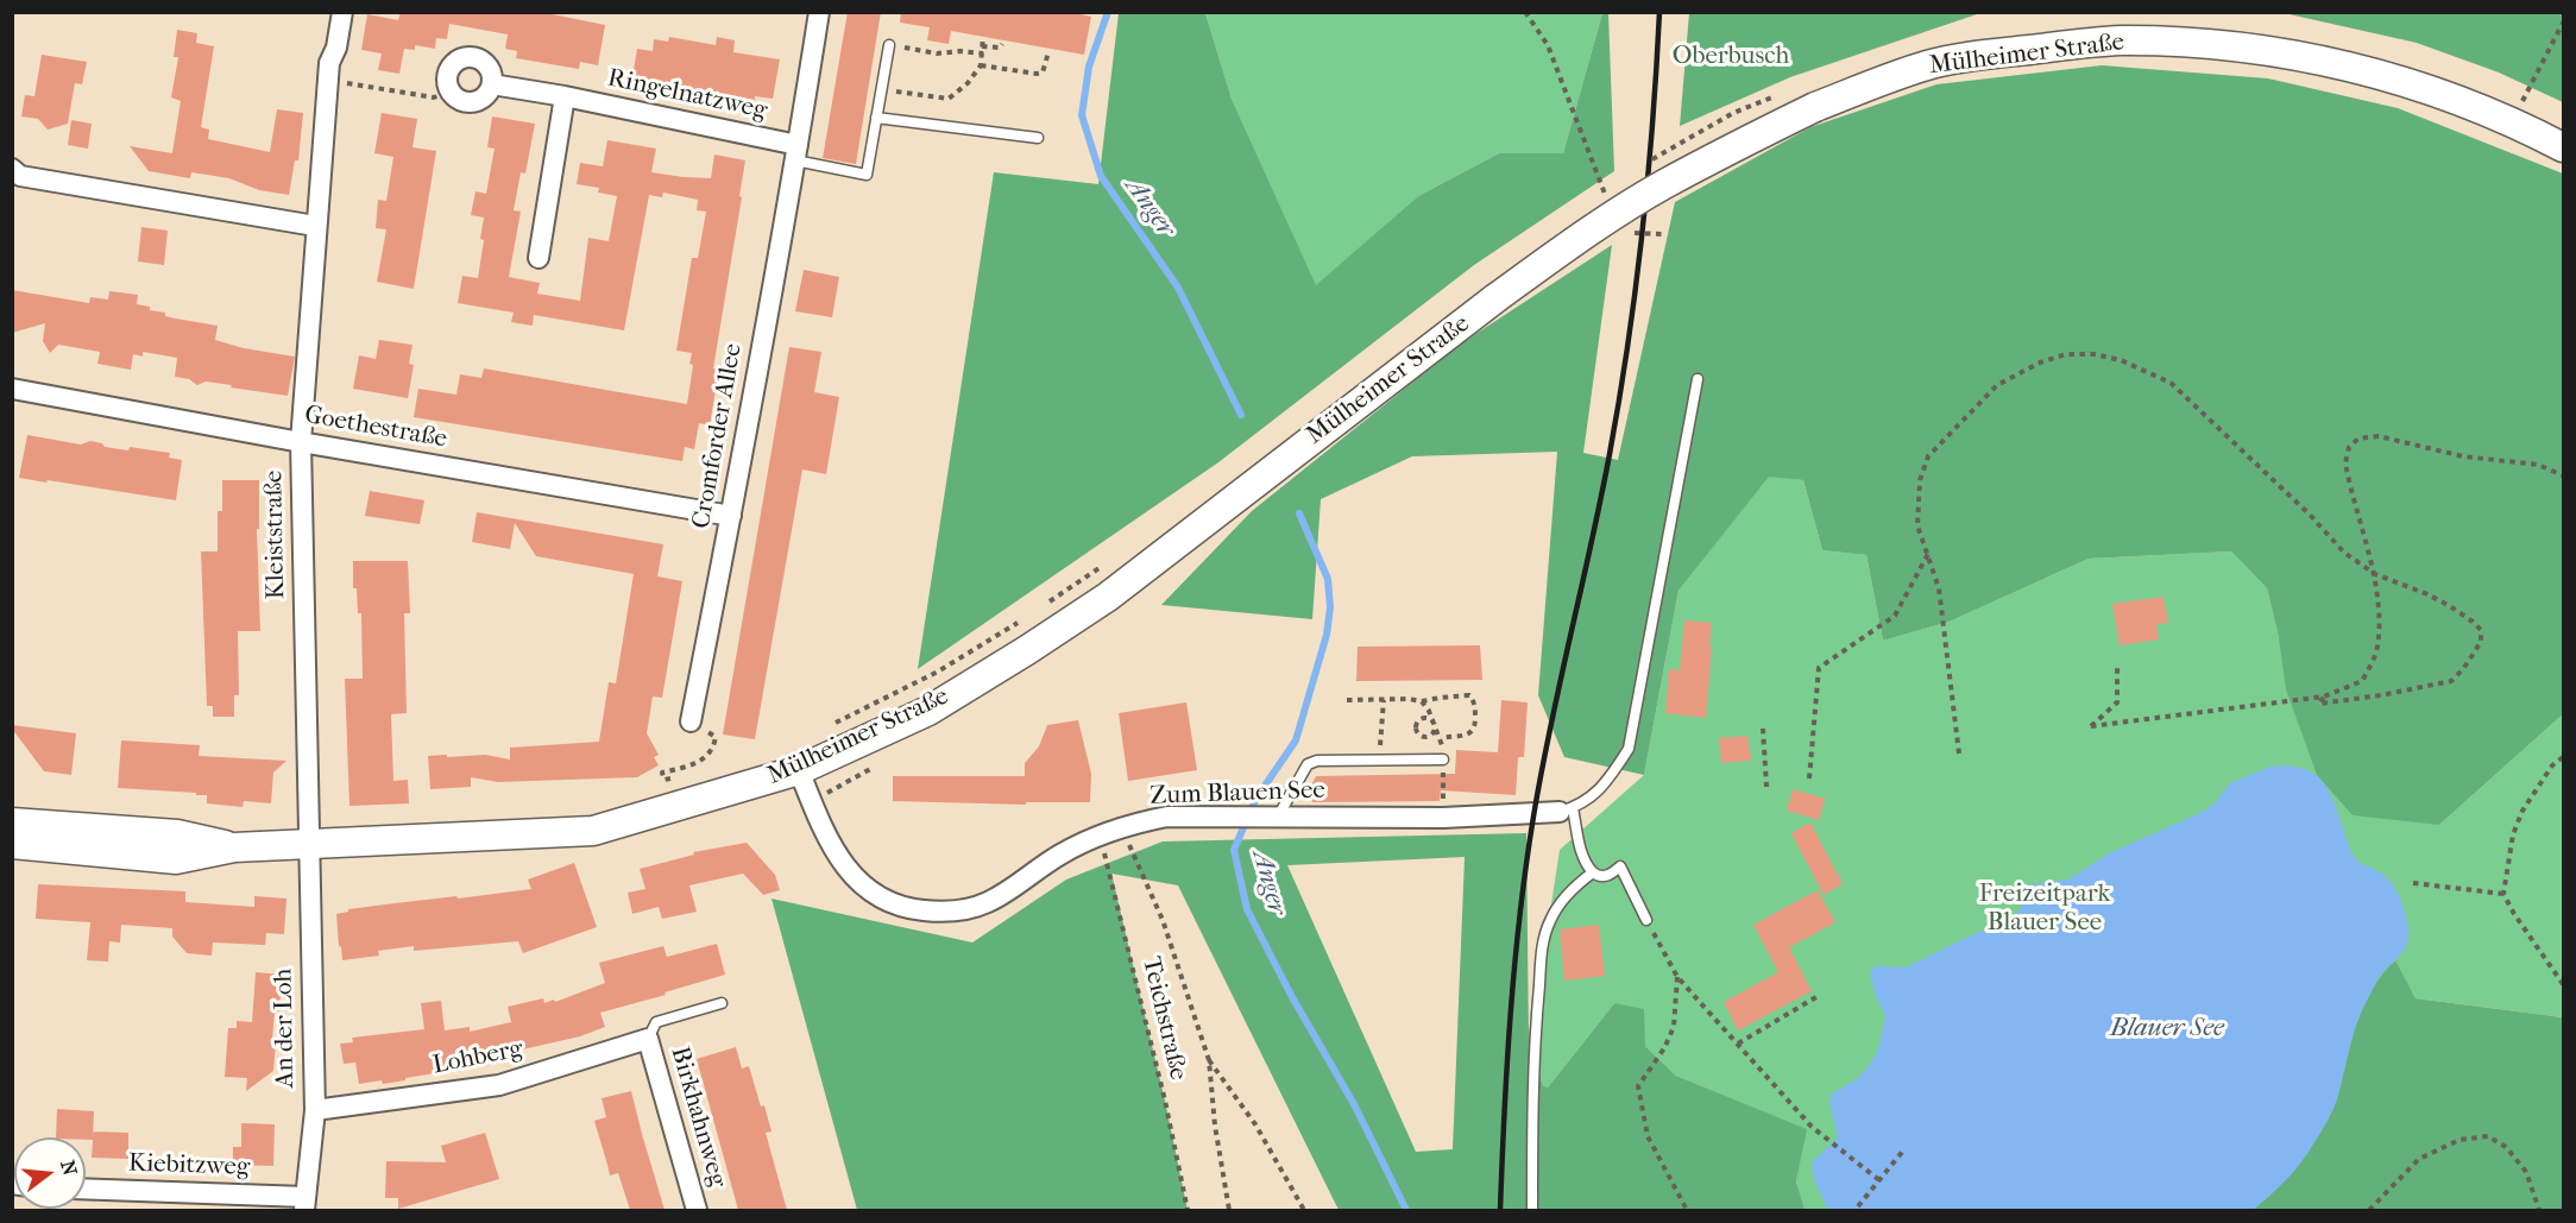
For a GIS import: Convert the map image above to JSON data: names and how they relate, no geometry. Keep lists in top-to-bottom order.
{
  "streets": {
    "main road": ["Mülheimer Straße"],
    "street": [
      "Ringelnatzweg",
      "Goethestraße",
      "Cromforder Allee",
      "Kleiststraße",
      "Zum Blauen See",
      "An der Loh",
      "Lohberg",
      "Birkhahnweg",
      "Kiebitzweg"
    ],
    "path": ["Teichstraße"]
  },
  "crossings": [
    ["Mülheimer Straße", "Kleiststraße"],
    ["Mülheimer Straße", "Zum Blauen See"],
    ["Mülheimer Straße", "An der Loh"],
    ["Ringelnatzweg", "Cromforder Allee"],
    ["Goethestraße", "Cromforder Allee"],
    ["Goethestraße", "Kleiststraße"],
    ["Kleiststraße", "An der Loh"],
    ["Zum Blauen See", "Teichstraße"],
    ["An der Loh", "Lohberg"],
    ["An der Loh", "Kiebitzweg"],
    ["Lohberg", "Birkhahnweg"]
  ],
  "water": ["Anger", "Blauer See"],
  "parks": ["Oberbusch", "Freizeitpark Blauer See"],
  "north": "right"
}
